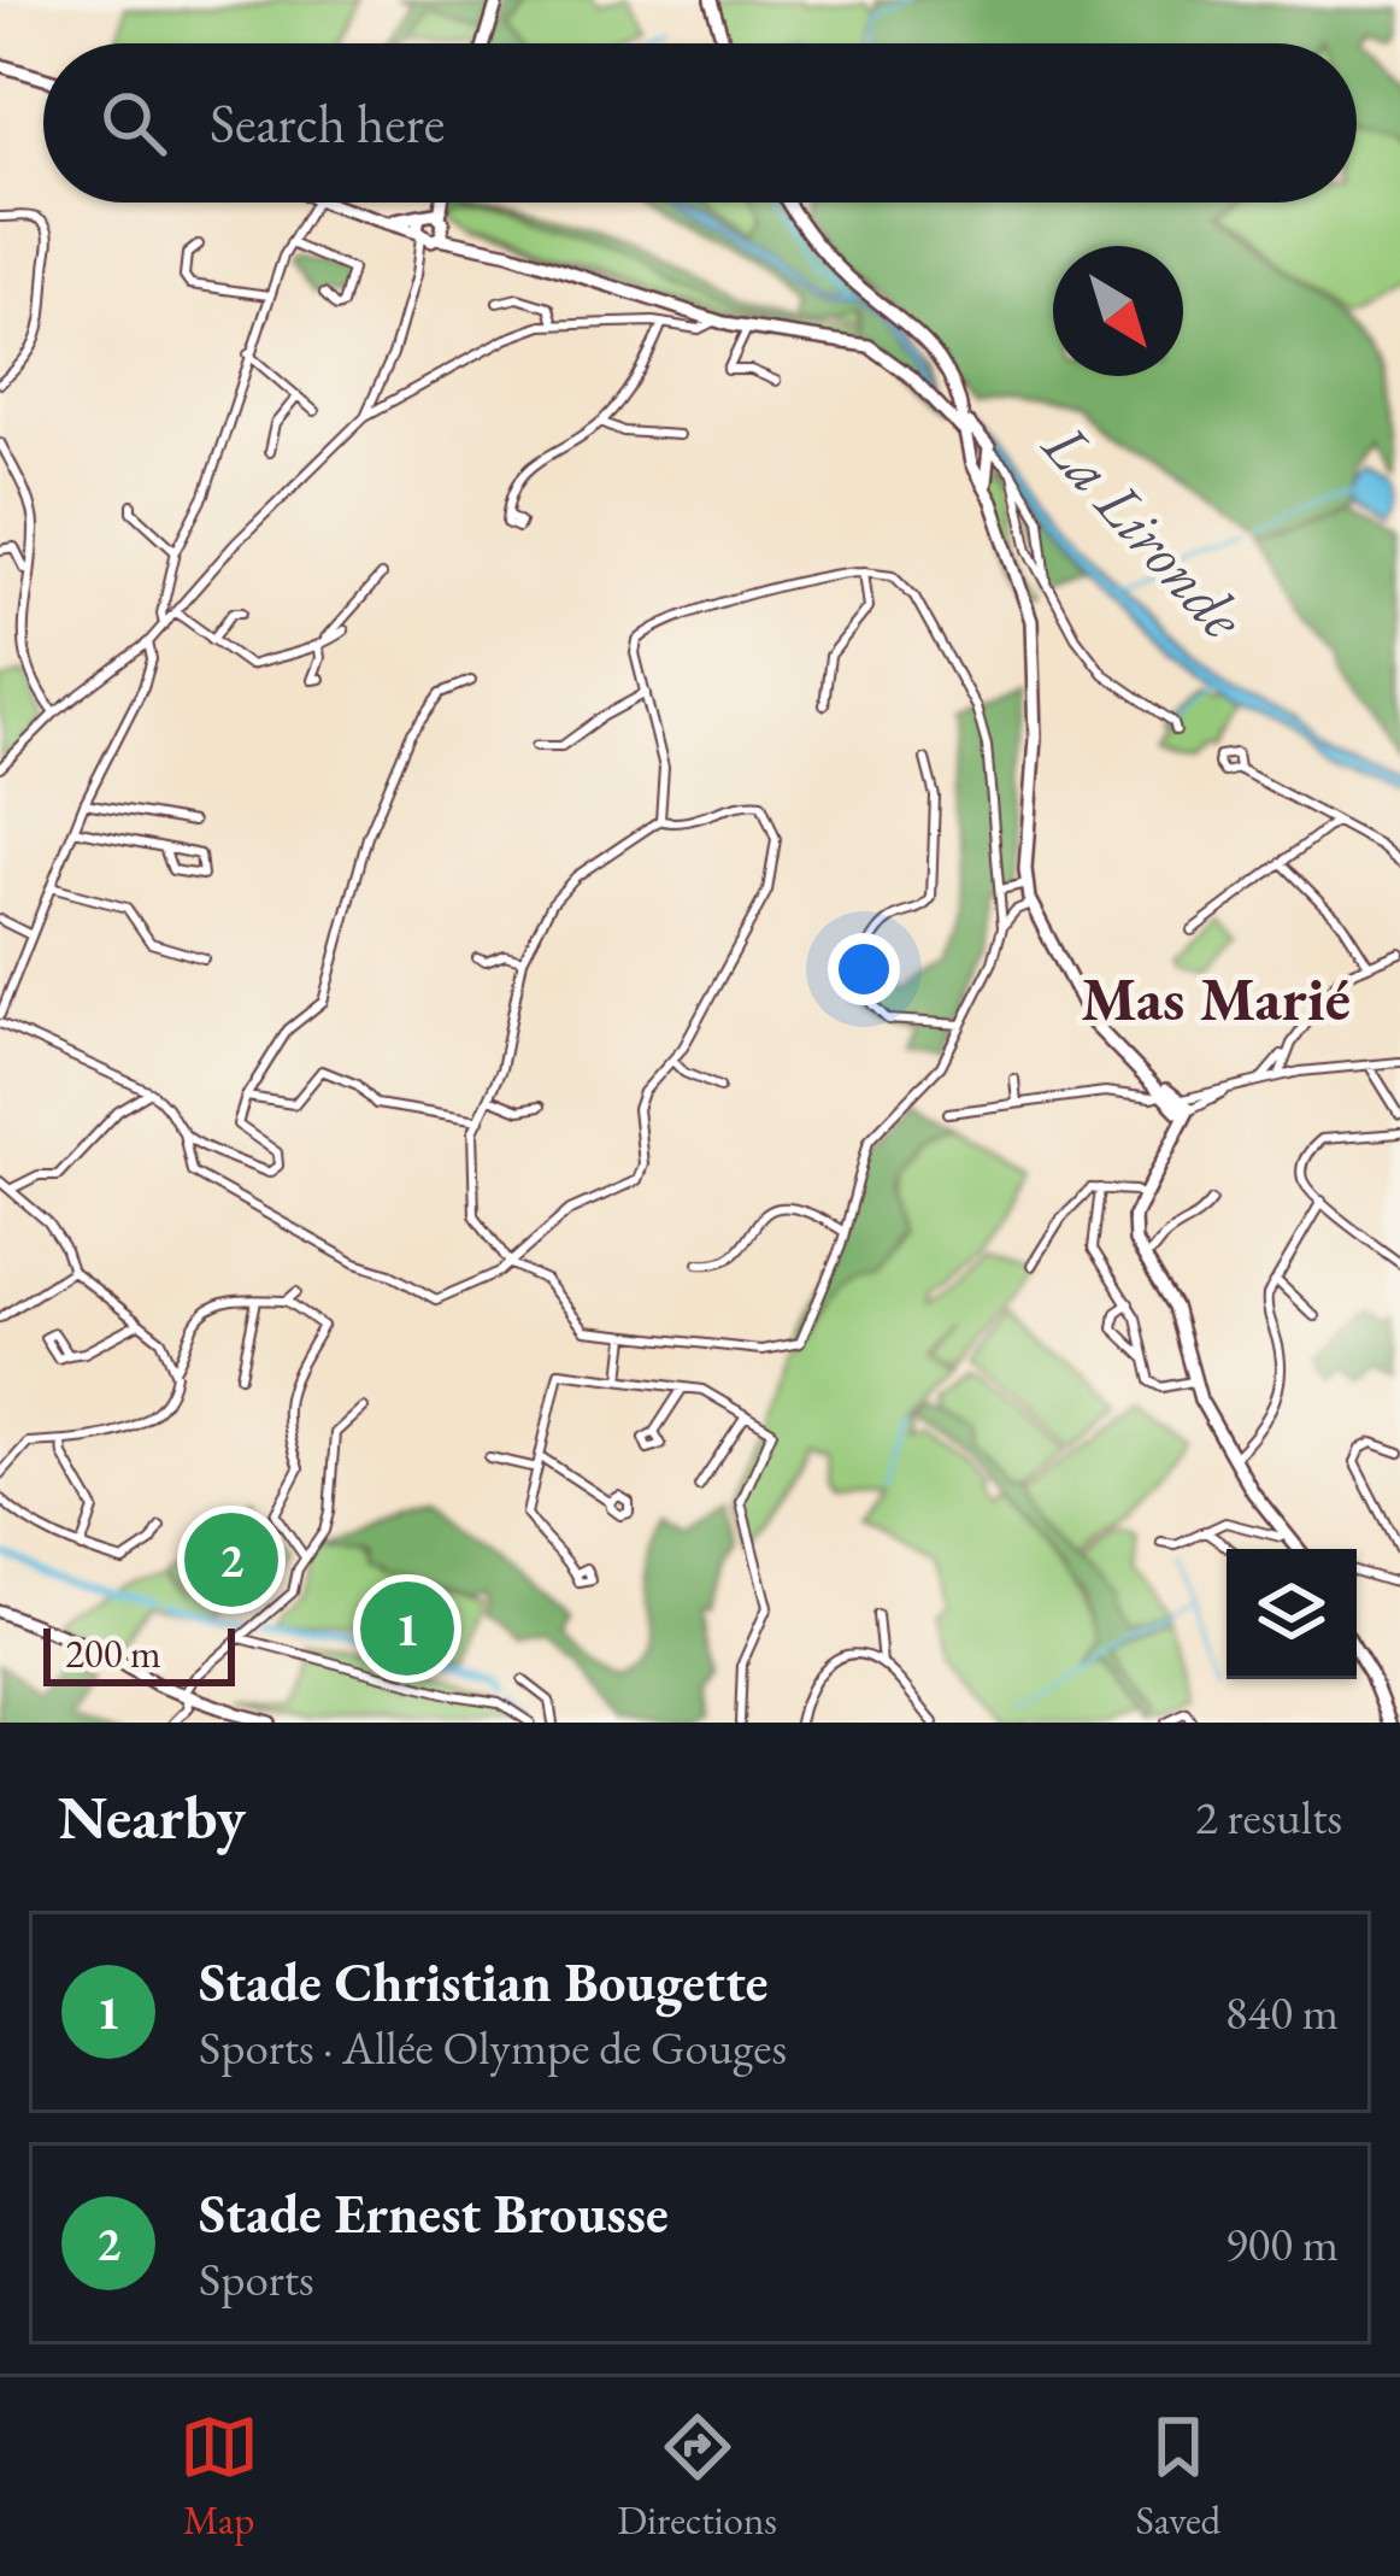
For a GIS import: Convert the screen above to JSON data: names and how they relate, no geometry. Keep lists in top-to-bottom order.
{
  "districts": ["Mas Marié"],
  "water": ["La Lironde"],
  "scale_bar": "200 m",
  "north": "bottom right",
  "page": {
    "search": "Search here",
    "pins": ["2", "1"],
    "scale": "200 m",
    "heading": ["Nearby", "2 results"],
    "list": [
      {
        "mark": "1",
        "name": "Stade Christian Bougette",
        "note": "Sports · Allée Olympe de Gouges",
        "value": "840 m"
      },
      {
        "mark": "2",
        "name": "Stade Ernest Brousse",
        "note": "Sports",
        "value": "900 m"
      }
    ],
    "nav": ["Map", "Directions", "Saved"]
  }
}
